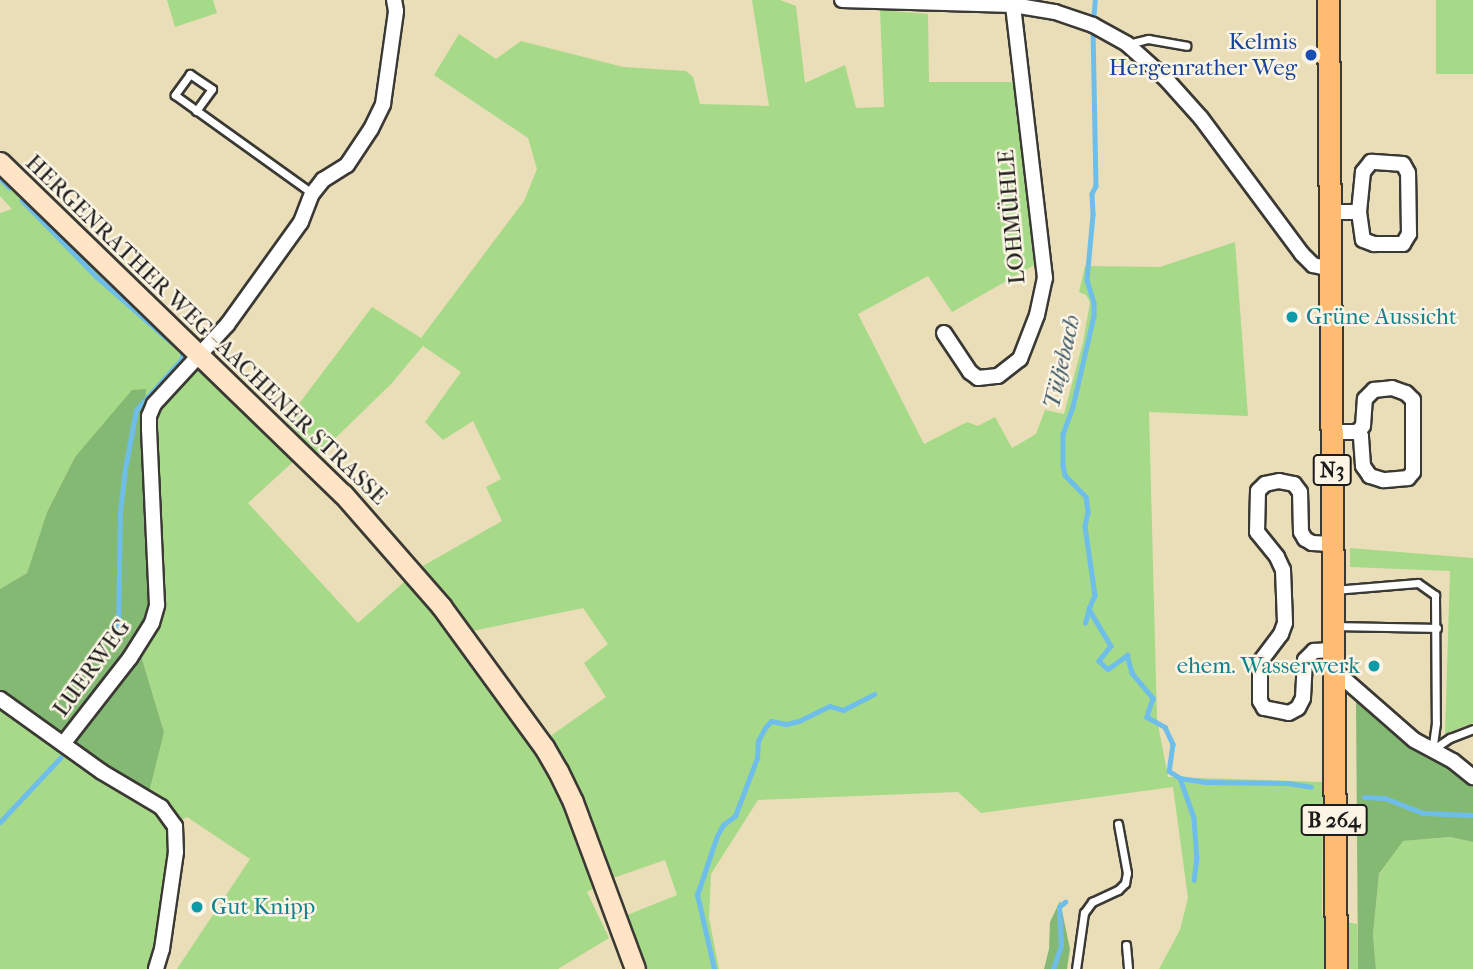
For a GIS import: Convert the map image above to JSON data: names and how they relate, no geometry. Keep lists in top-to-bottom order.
{
  "streets": {
    "main road": ["N3", "B 264"],
    "street": ["LOHMÜHLE", "HERGENRATHER WEG - AACHENER STRASSE", "LUERWEG"]
  },
  "crossings": [
    ["HERGENRATHER WEG - AACHENER STRASSE", "LUERWEG"],
    ["N3", "B 264"]
  ],
  "water": ["Tüljebach"],
  "places": [
    "Kelmis Hergenrather Weg",
    "Grüne Aussicht",
    "ehem. Wasserwerk",
    "Gut Knipp"
  ]
}
